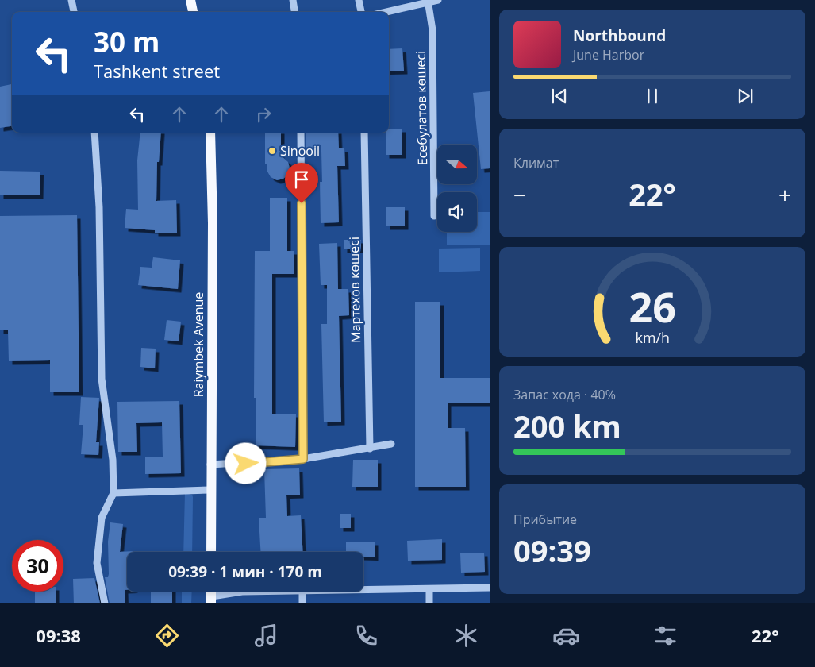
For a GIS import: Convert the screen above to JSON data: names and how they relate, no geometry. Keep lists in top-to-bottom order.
{
  "streets": {
    "main road": ["Raiymbek Avenue"],
    "street": ["Есебулатов көшесі", "Мартехов көшесі"]
  },
  "places": ["Sinooil"],
  "north": "right",
  "page": {
    "turn": ["30 m", "Tashkent street"],
    "song": ["Northbound", "June Harbor"],
    "tile": [
      "Климат",
      ["Запас хода · 40%", "200 km"],
      ["Прибытие", "09:39"]
    ],
    "heat": ["−", "22°", "+"],
    "limit": "30",
    "trip": "09:39 · 1 мин · 170 m",
    "tabs": ["09:38", "22°"],
    "gauge": ["26", "km/h"]
  }
}
